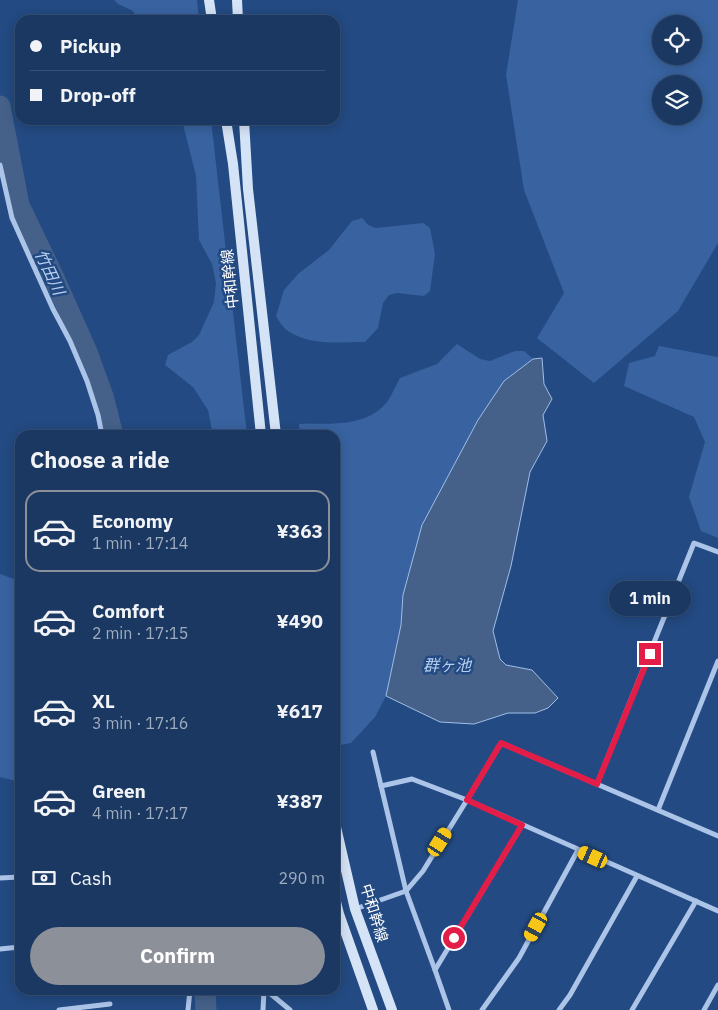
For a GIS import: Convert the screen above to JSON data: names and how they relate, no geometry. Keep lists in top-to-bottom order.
{
  "streets": {
    "main road": ["中和幹線"]
  },
  "water": ["竹田川", "群ヶ池"],
  "page": {
    "banner": ["Pickup", "Drop-off"],
    "heading": "Choose a ride",
    "list": [
      {
        "name": "Economy",
        "note": "1 min · 17:14",
        "value": "¥363"
      },
      {
        "name": "Comfort",
        "note": "2 min · 17:15",
        "value": "¥490"
      },
      {
        "name": "XL",
        "note": "3 min · 17:16",
        "value": "¥617"
      },
      {
        "name": "Green",
        "note": "4 min · 17:17",
        "value": "¥387"
      }
    ],
    "bubble": "1 min",
    "pay": ["Cash", "290 m"],
    "buttons": "Confirm"
  }
}
